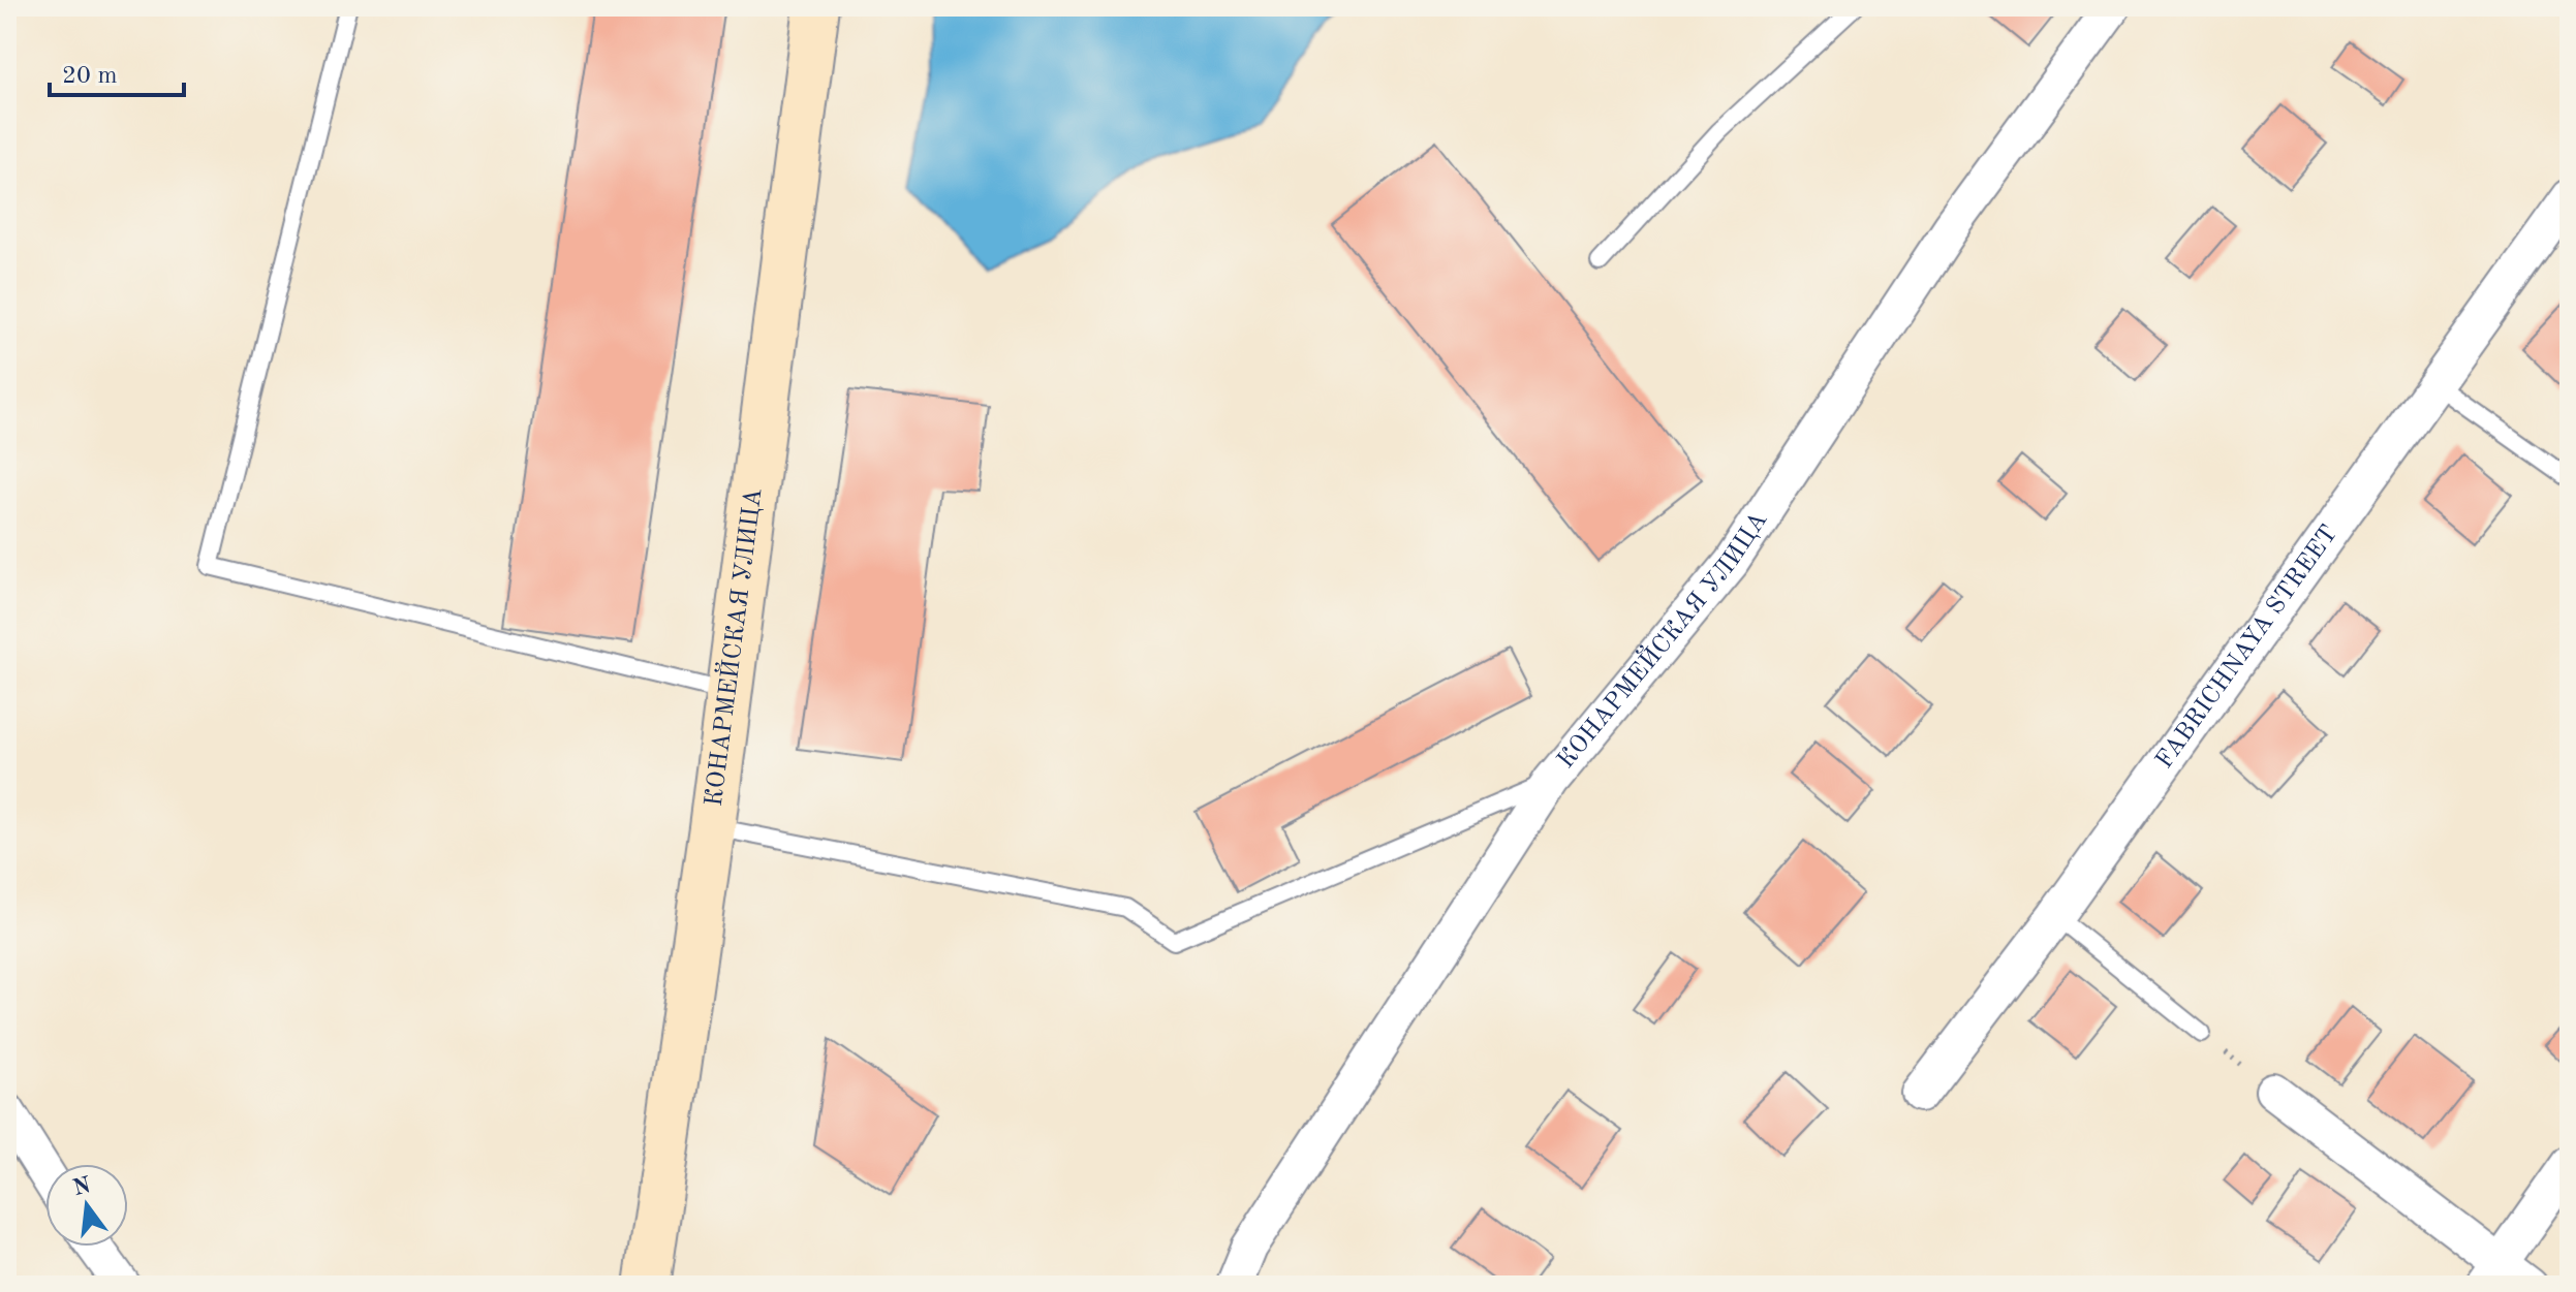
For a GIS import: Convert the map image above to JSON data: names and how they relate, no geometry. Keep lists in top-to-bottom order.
{
  "streets": {
    "main road": ["КОНАРМЕЙСКАЯ УЛИЦА"],
    "street": ["FABRICHNAYA STREET"]
  },
  "scale_bar": "20 m",
  "north": "top"
}
